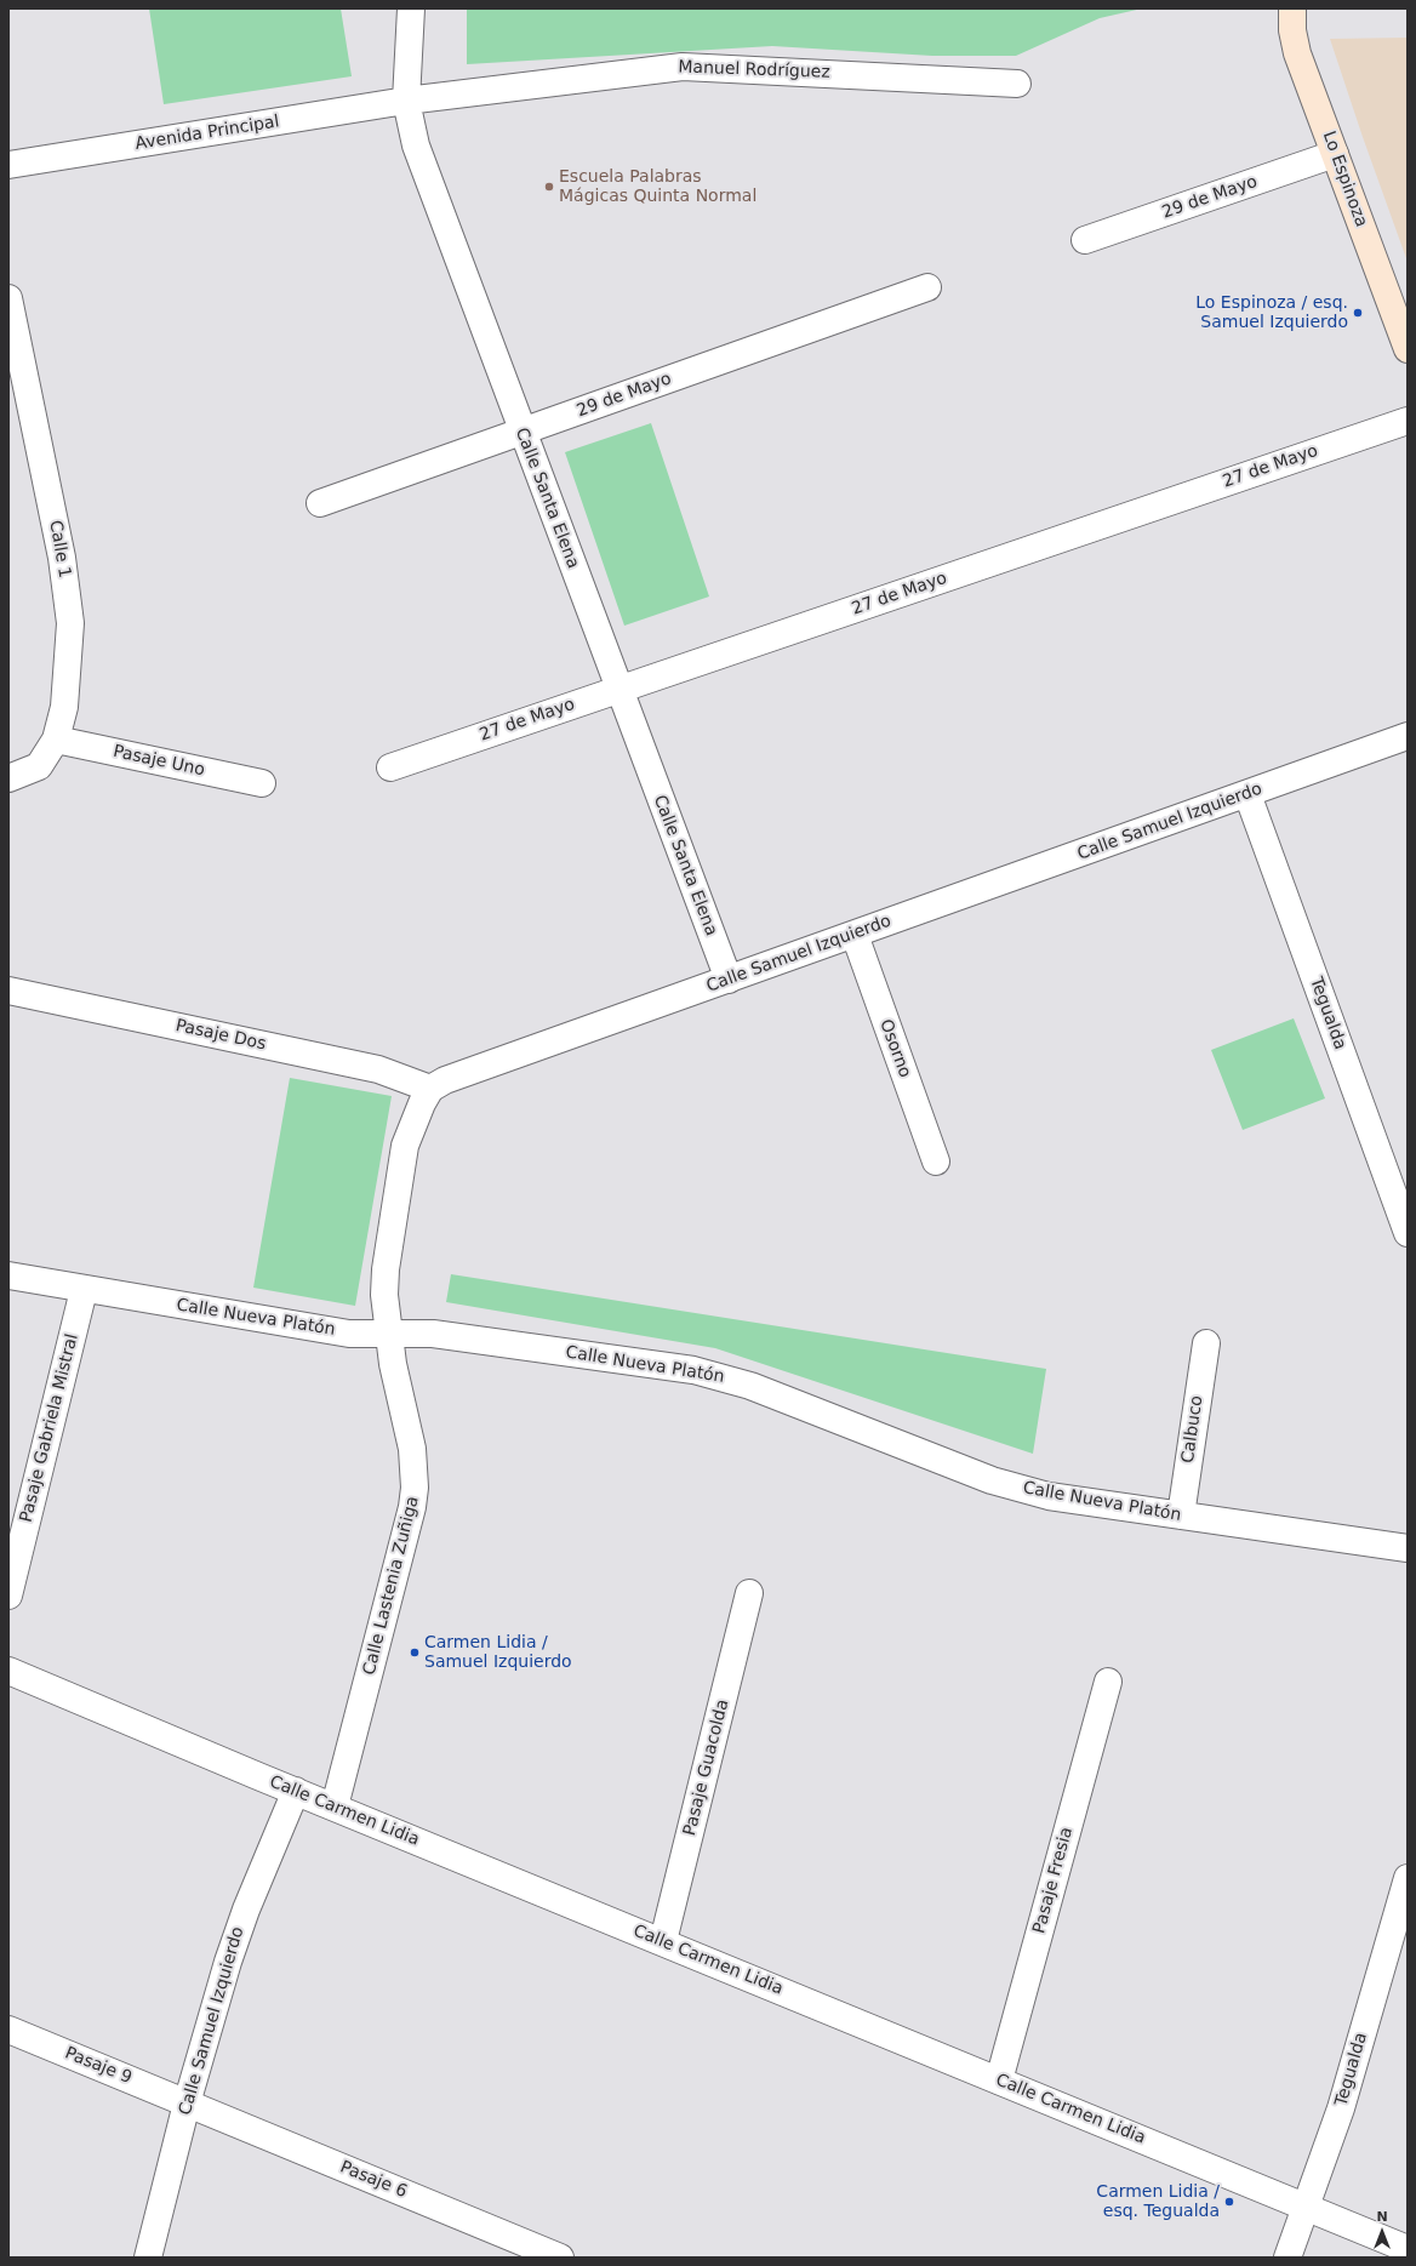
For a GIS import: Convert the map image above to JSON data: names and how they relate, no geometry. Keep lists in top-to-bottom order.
{
  "streets": {
    "main road": ["Lo Espinoza"],
    "street": [
      "Manuel Rodríguez",
      "Avenida Principal",
      "29 de Mayo",
      "27 de Mayo",
      "Calle Santa Elena",
      "Calle 1",
      "Pasaje Uno",
      "Calle Samuel Izquierdo",
      "Tegualda",
      "Pasaje Dos",
      "Osorno",
      "Calle Nueva Platón",
      "Pasaje Gabriela Mistral",
      "Calbuco",
      "Calle Lastenia Zuñiga",
      "Pasaje Guacolda",
      "Calle Carmen Lidia",
      "Pasaje Fresia",
      "Pasaje 9",
      "Pasaje 6"
    ]
  },
  "crossings": [
    ["Manuel Rodríguez", "Avenida Principal"],
    ["Manuel Rodríguez", "Calle Santa Elena"],
    ["Avenida Principal", "Calle Santa Elena"],
    ["Lo Espinoza", "29 de Mayo"],
    ["29 de Mayo", "Calle Santa Elena"],
    ["27 de Mayo", "Calle Santa Elena"],
    ["Calle Santa Elena", "Calle Samuel Izquierdo"],
    ["Calle 1", "Pasaje Uno"],
    ["Calle Samuel Izquierdo", "Tegualda"],
    ["Calle Samuel Izquierdo", "Pasaje Dos"],
    ["Calle Samuel Izquierdo", "Osorno"],
    ["Calle Samuel Izquierdo", "Calle Carmen Lidia"],
    ["Calle Samuel Izquierdo", "Pasaje 9"],
    ["Calle Samuel Izquierdo", "Pasaje 6"],
    ["Tegualda", "Calle Carmen Lidia"],
    ["Calle Nueva Platón", "Pasaje Gabriela Mistral"],
    ["Calle Nueva Platón", "Calbuco"],
    ["Calle Nueva Platón", "Calle Lastenia Zuñiga"],
    ["Calle Lastenia Zuñiga", "Calle Carmen Lidia"],
    ["Pasaje Guacolda", "Calle Carmen Lidia"],
    ["Calle Carmen Lidia", "Pasaje Fresia"],
    ["Pasaje 9", "Pasaje 6"]
  ],
  "places": [
    "Escuela Palabras Mágicas Quinta Normal",
    "Lo Espinoza / esq. Samuel Izquierdo",
    "Carmen Lidia / Samuel Izquierdo",
    "Carmen Lidia / esq. Tegualda"
  ],
  "north": "top"
}
